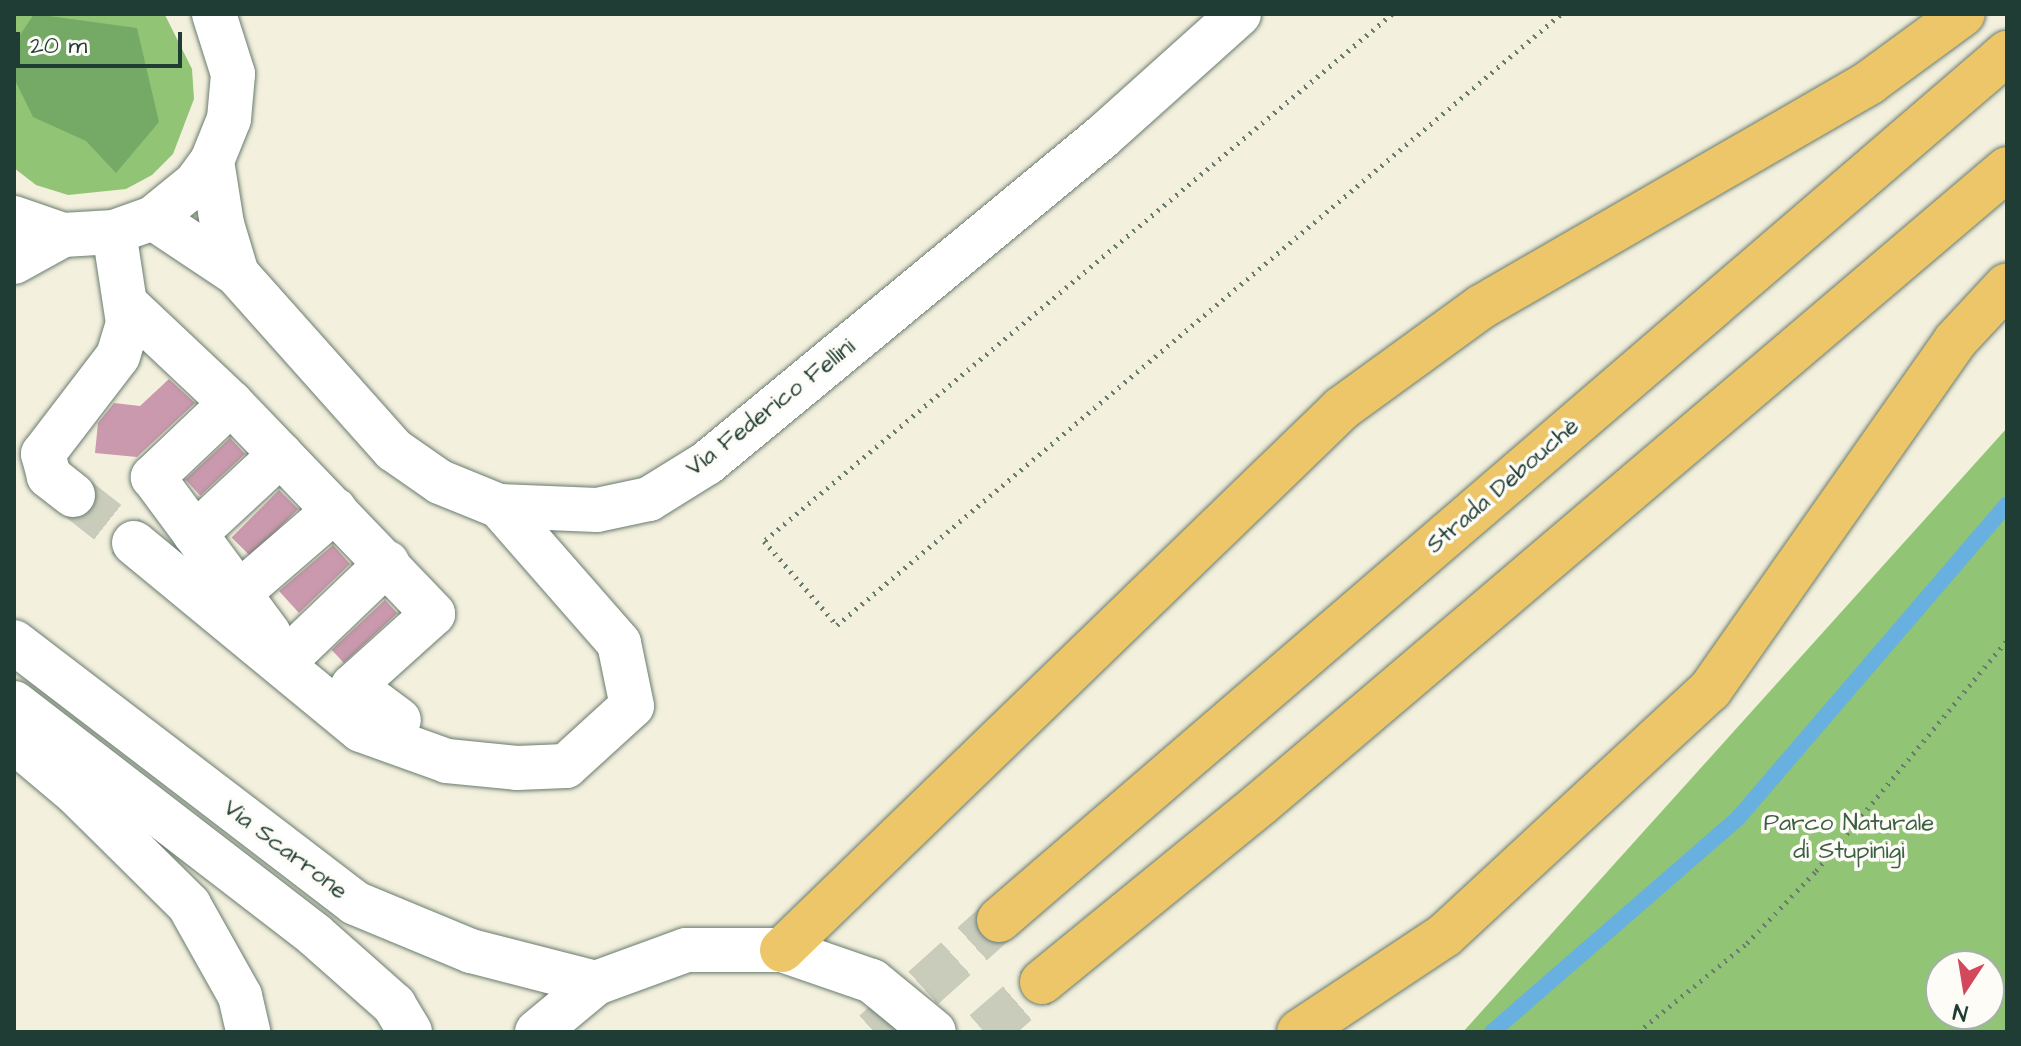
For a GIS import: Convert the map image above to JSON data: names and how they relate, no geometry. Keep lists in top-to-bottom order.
{
  "streets": {
    "main road": ["Strada Debouchè"],
    "street": ["Via Federico Fellini", "Via Scarrone"]
  },
  "parks": ["Parco Naturale di Stupinigi"],
  "scale_bar": "20 m",
  "north": "bottom"
}
